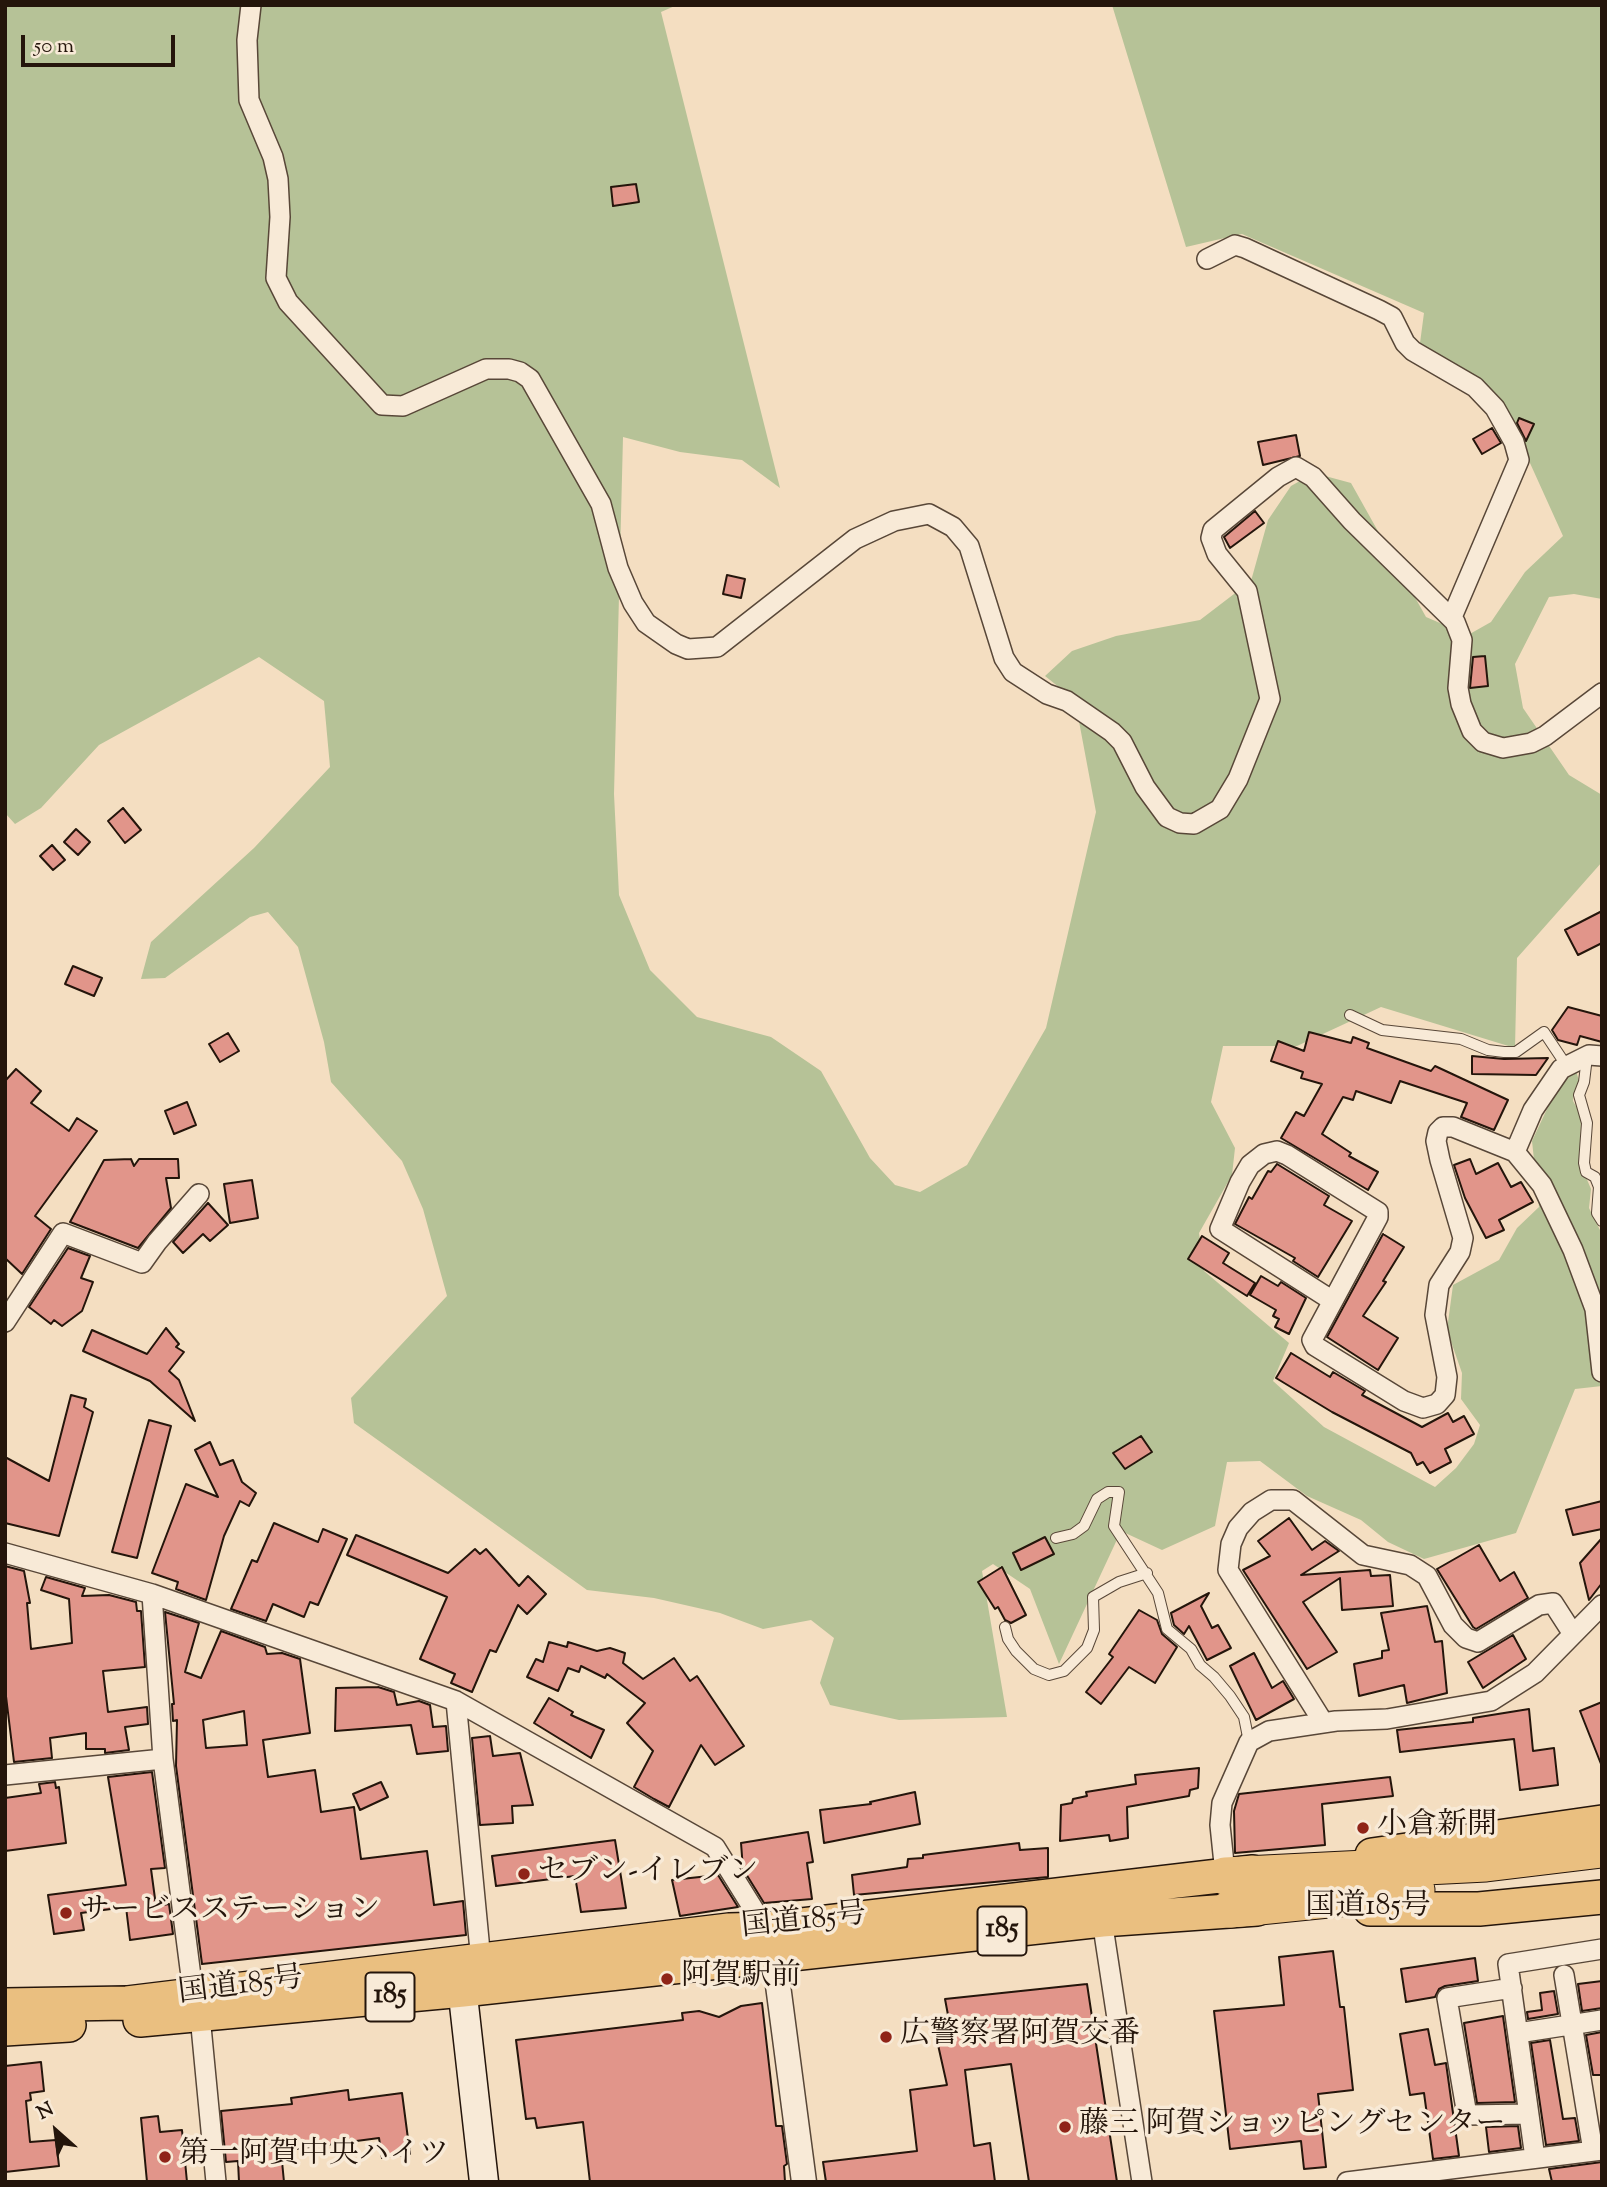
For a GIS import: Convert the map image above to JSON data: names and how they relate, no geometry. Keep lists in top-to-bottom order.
{
  "streets": {
    "highway": ["国道185号", "185"]
  },
  "places": [
    "小倉新開",
    "セブン-イレブン",
    "サービスステーション",
    "阿賀駅前",
    "広警察署阿賀交番",
    "藤三 阿賀ショッピングセンター",
    "第一阿賀中央ハイツ"
  ],
  "scale_bar": "50 m",
  "north": "top left"
}
